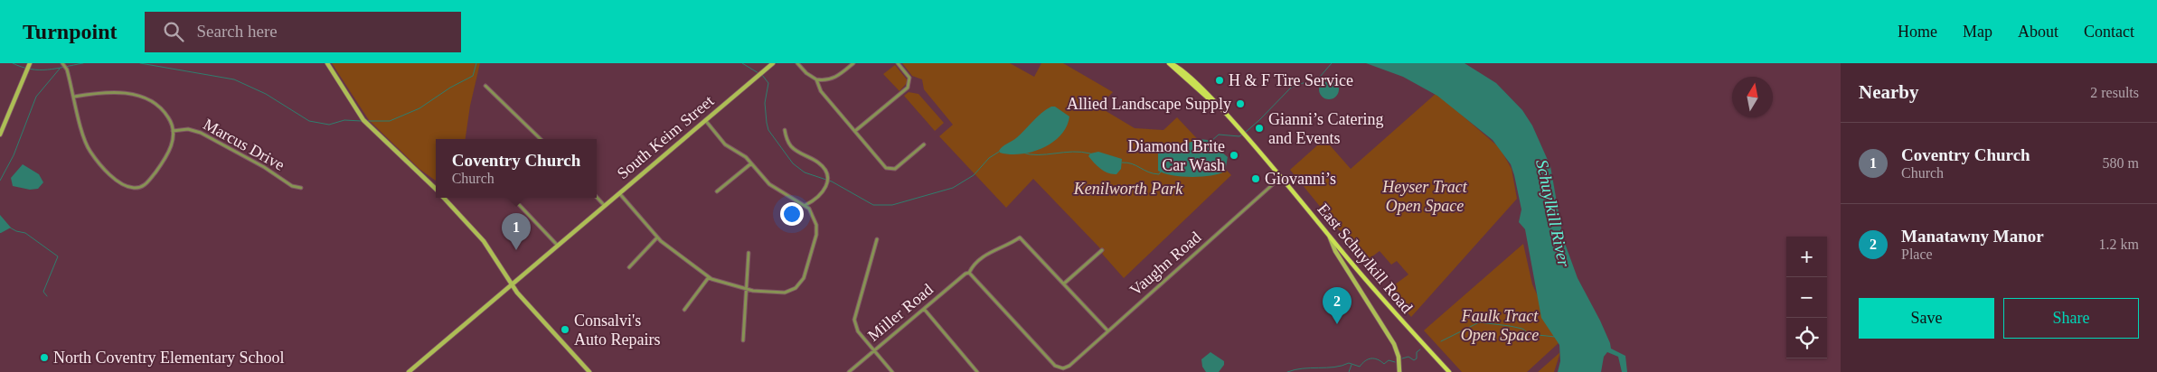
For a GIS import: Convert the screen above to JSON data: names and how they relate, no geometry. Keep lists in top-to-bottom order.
{
  "streets": {
    "main road": ["East Schuylkill Road"],
    "street": [
      "South Keim Street",
      "Marcus Drive",
      "Vaughn Road",
      "Miller Road"
    ]
  },
  "crossings": [
    ["East Schuylkill Road", "Vaughn Road"],
    ["Vaughn Road", "Miller Road"]
  ],
  "water": ["Schuylkill River"],
  "parks": ["Heyser Tract Open Space", "Kenilworth Park", "Faulk Tract Open Space"],
  "places": [
    "H & F Tire Service",
    "Allied Landscape Supply",
    "Gianni’s Catering and Events",
    "Diamond Brite Car Wash",
    "Giovanni’s",
    "Consalvi's Auto Repairs",
    "North Coventry Elementary School"
  ],
  "north": "top",
  "page": {
    "header": "Turnpoint",
    "search": "Search here",
    "nav": [
      "Home",
      "Map",
      "About",
      "Contact"
    ],
    "heading": ["Nearby", "2 results"],
    "list": [
      {
        "mark": "1",
        "name": "Coventry Church",
        "note": "Church",
        "value": "580 m"
      },
      {
        "mark": "2",
        "name": "Manatawny Manor",
        "note": "Place",
        "value": "1.2 km"
      }
    ],
    "popup": ["Coventry Church", "Church"],
    "pins": ["1", "2"],
    "map_buttons": ["+", "−"],
    "buttons": ["Save", "Share"]
  }
}
